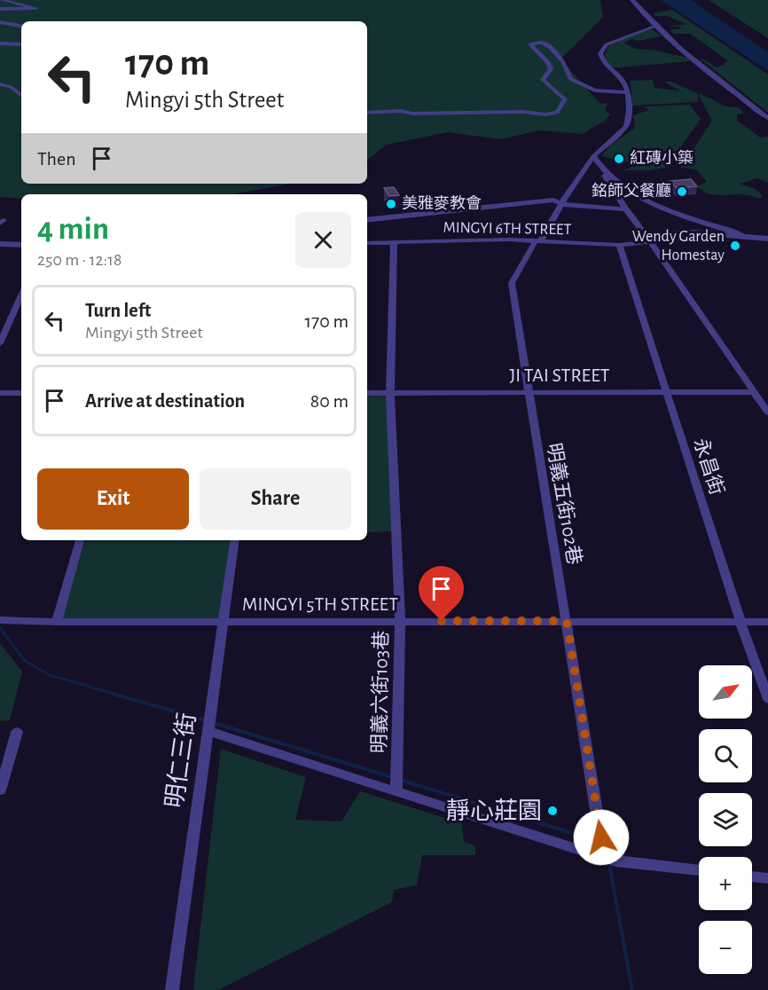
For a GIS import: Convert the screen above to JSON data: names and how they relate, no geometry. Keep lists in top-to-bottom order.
{
  "streets": {
    "street": [
      "MINGYI 6TH STREET",
      "JI TAI STREET",
      "永昌街",
      "明義五街102巷",
      "MINGYI 5TH STREET",
      "明義六街103巷",
      "明仁三街"
    ]
  },
  "crossings": [
    ["MINGYI 6TH STREET", "永昌街"],
    ["MINGYI 6TH STREET", "明義五街102巷"],
    ["MINGYI 6TH STREET", "明義六街103巷"],
    ["JI TAI STREET", "永昌街"],
    ["JI TAI STREET", "明義五街102巷"],
    ["JI TAI STREET", "明義六街103巷"],
    ["永昌街", "MINGYI 5TH STREET"],
    ["明義五街102巷", "MINGYI 5TH STREET"],
    ["MINGYI 5TH STREET", "明義六街103巷"],
    ["MINGYI 5TH STREET", "明仁三街"]
  ],
  "places": [
    "紅磚小築",
    "銘師父餐廳",
    "美雅麥教會",
    "Wendy Garden Homestay",
    "靜心莊園"
  ],
  "north": "top right",
  "page": {
    "turn": ["170 m", "Mingyi 5th Street"],
    "then": "Then",
    "heading": ["4 min", "250 m · 12:18"],
    "list": [
      {
        "name": "Turn left",
        "note": "Mingyi 5th Street",
        "value": "170 m"
      },
      {
        "name": "Arrive at destination",
        "value": "80 m"
      }
    ],
    "buttons": ["Exit", "Share"],
    "map_buttons": ["+", "−"]
  }
}
